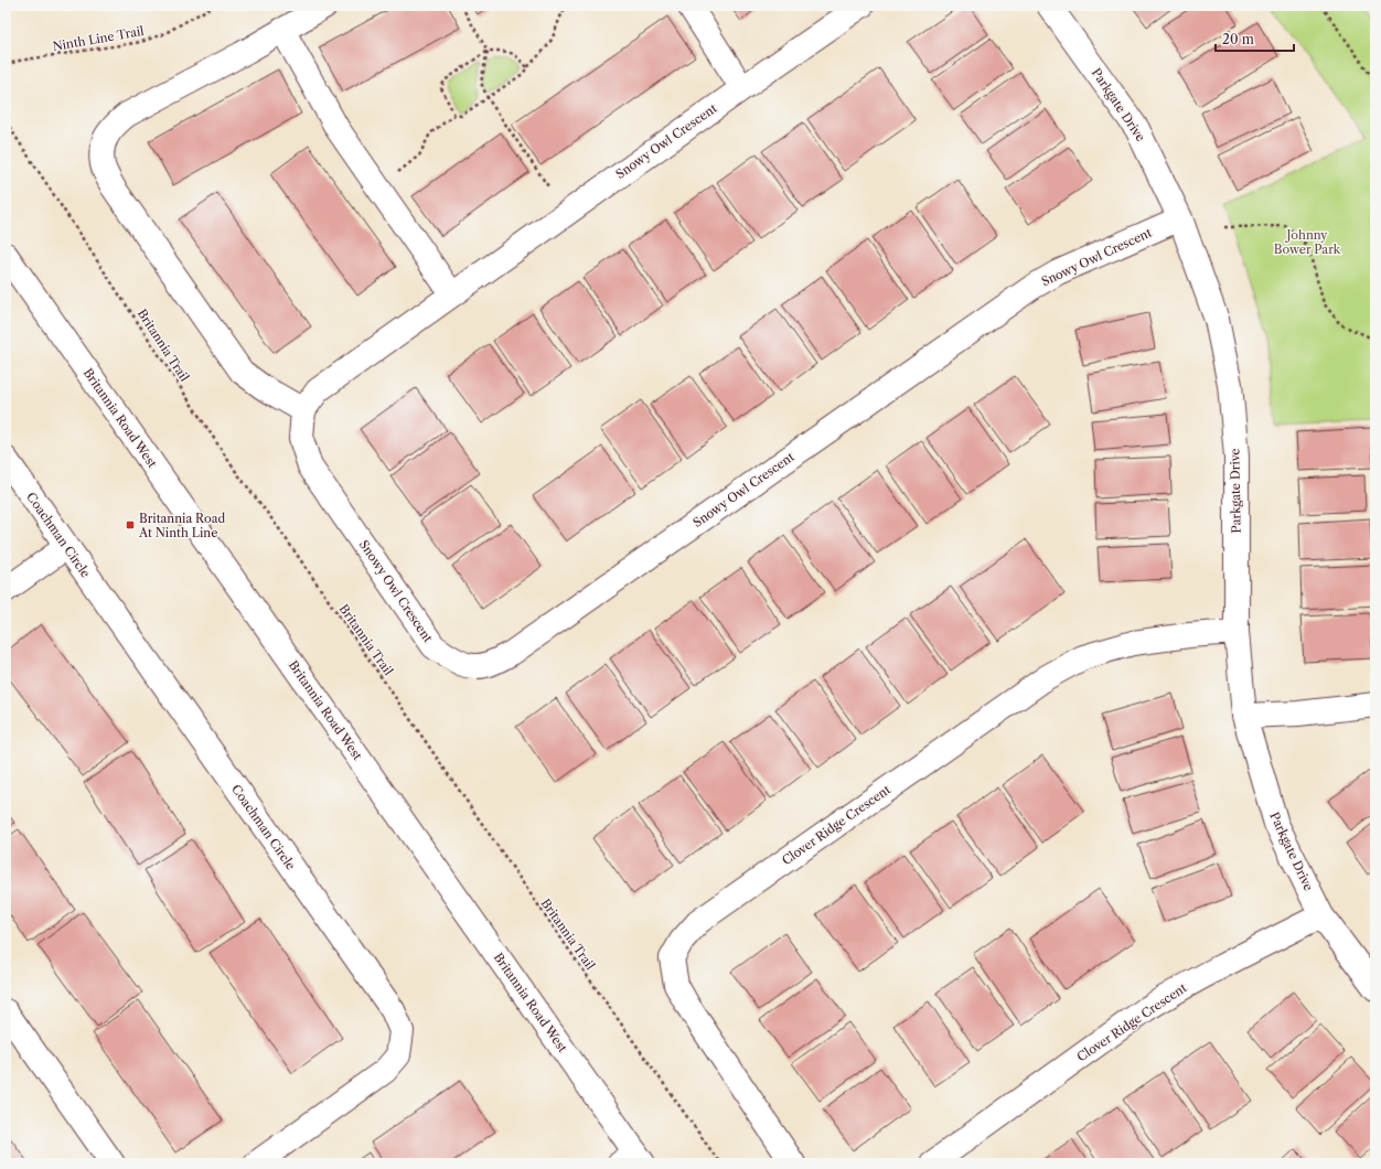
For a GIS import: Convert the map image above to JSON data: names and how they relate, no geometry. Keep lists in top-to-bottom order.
{
  "streets": {
    "street": [
      "Parkgate Drive",
      "Snowy Owl Crescent",
      "Britannia Road West",
      "Coachman Circle",
      "Clover Ridge Crescent"
    ],
    "path": ["Ninth Line Trail", "Britannia Trail"]
  },
  "crossings": [
    ["Parkgate Drive", "Snowy Owl Crescent"],
    ["Parkgate Drive", "Clover Ridge Crescent"]
  ],
  "parks": ["Johnny Bower Park"],
  "places": {
    "transit": ["Britannia Road At Ninth Line"]
  },
  "scale_bar": "20 m"
}
